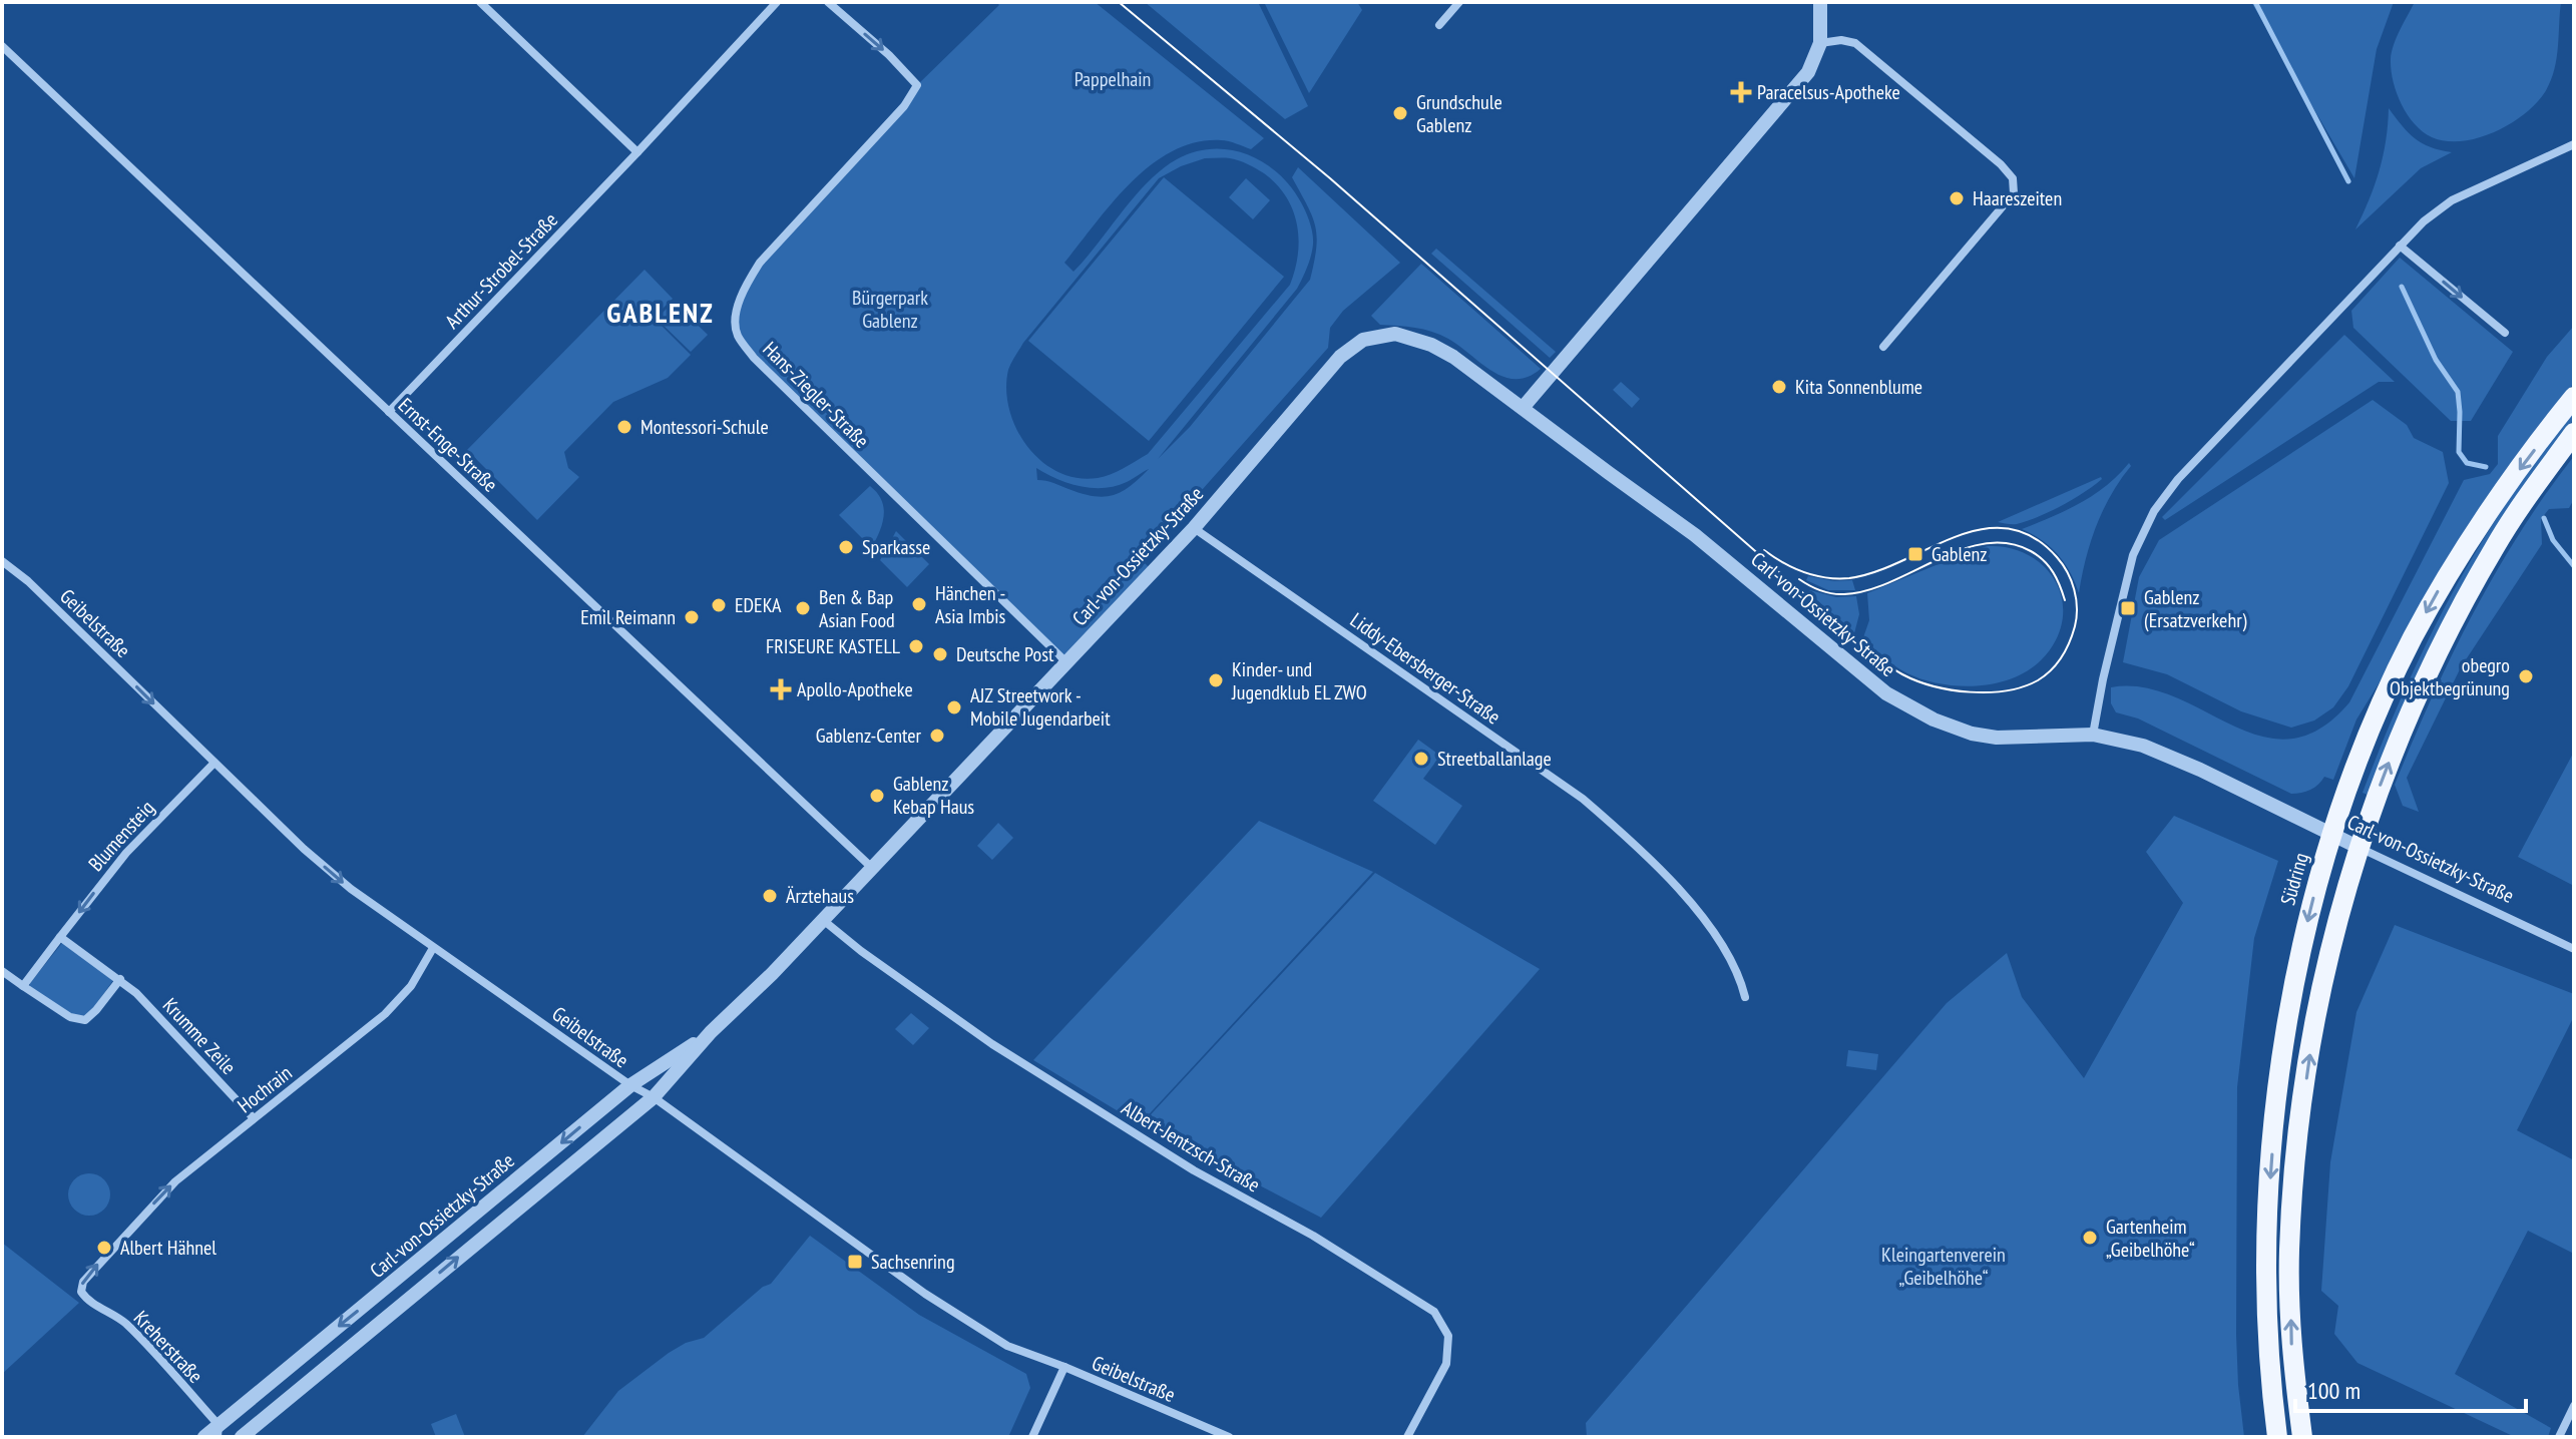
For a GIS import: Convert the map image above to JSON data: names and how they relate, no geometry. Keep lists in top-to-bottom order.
{
  "streets": {
    "main road": ["Südring"],
    "street": [
      "Arthur-Strobel-Straße",
      "Hans-Ziegler-Straße",
      "Ernst-Enge-Straße",
      "Carl-von-Ossietzky-Straße",
      "Geibelstraße",
      "Liddy-Ebersberger-Straße",
      "Blumensteig",
      "Krumme Zeile",
      "Hochrain",
      "Albert-Jentzsch-Straße",
      "Kreherstraße"
    ]
  },
  "crossings": [
    ["Arthur-Strobel-Straße", "Ernst-Enge-Straße"],
    ["Hans-Ziegler-Straße", "Carl-von-Ossietzky-Straße"],
    ["Ernst-Enge-Straße", "Carl-von-Ossietzky-Straße"],
    ["Carl-von-Ossietzky-Straße", "Geibelstraße"],
    ["Carl-von-Ossietzky-Straße", "Liddy-Ebersberger-Straße"],
    ["Carl-von-Ossietzky-Straße", "Südring"],
    ["Carl-von-Ossietzky-Straße", "Albert-Jentzsch-Straße"],
    ["Carl-von-Ossietzky-Straße", "Kreherstraße"],
    ["Geibelstraße", "Blumensteig"],
    ["Geibelstraße", "Hochrain"],
    ["Blumensteig", "Krumme Zeile"],
    ["Krumme Zeile", "Hochrain"],
    ["Hochrain", "Kreherstraße"]
  ],
  "one_way": [
    "Geibelstraße",
    "Blumensteig",
    "Hochrain",
    "Kreherstraße"
  ],
  "districts": ["GABLENZ"],
  "parks": ["Pappelhain", "Bürgerpark Gablenz", "Kleingartenverein „Geibelhöhe“"],
  "places": {
    "health": ["Paracelsus-Apotheke", "Apollo-Apotheke"],
    "other": [
      "Grundschule Gablenz",
      "Haareszeiten",
      "Kita Sonnenblume",
      "Montessori-Schule",
      "Sparkasse",
      "Hänchen - Asia Imbis",
      "EDEKA",
      "Ben & Bap Asian Food",
      "Emil Reimann",
      "FRISEURE KASTELL",
      "Deutsche Post",
      "obegro Objektbegrünung",
      "Kinder- und Jugendklub EL ZWO",
      "AJZ Streetwork - Mobile Jugendarbeit",
      "Gablenz-Center",
      "Streetballanlage",
      "Gablenz Kebap Haus",
      "Ärztehaus",
      "Gartenheim „Geibelhöhe“",
      "Albert Hähnel"
    ],
    "transit": ["Gablenz", "Gablenz (Ersatzverkehr)", "Sachsenring"]
  },
  "scale_bar": "100 m"
}
